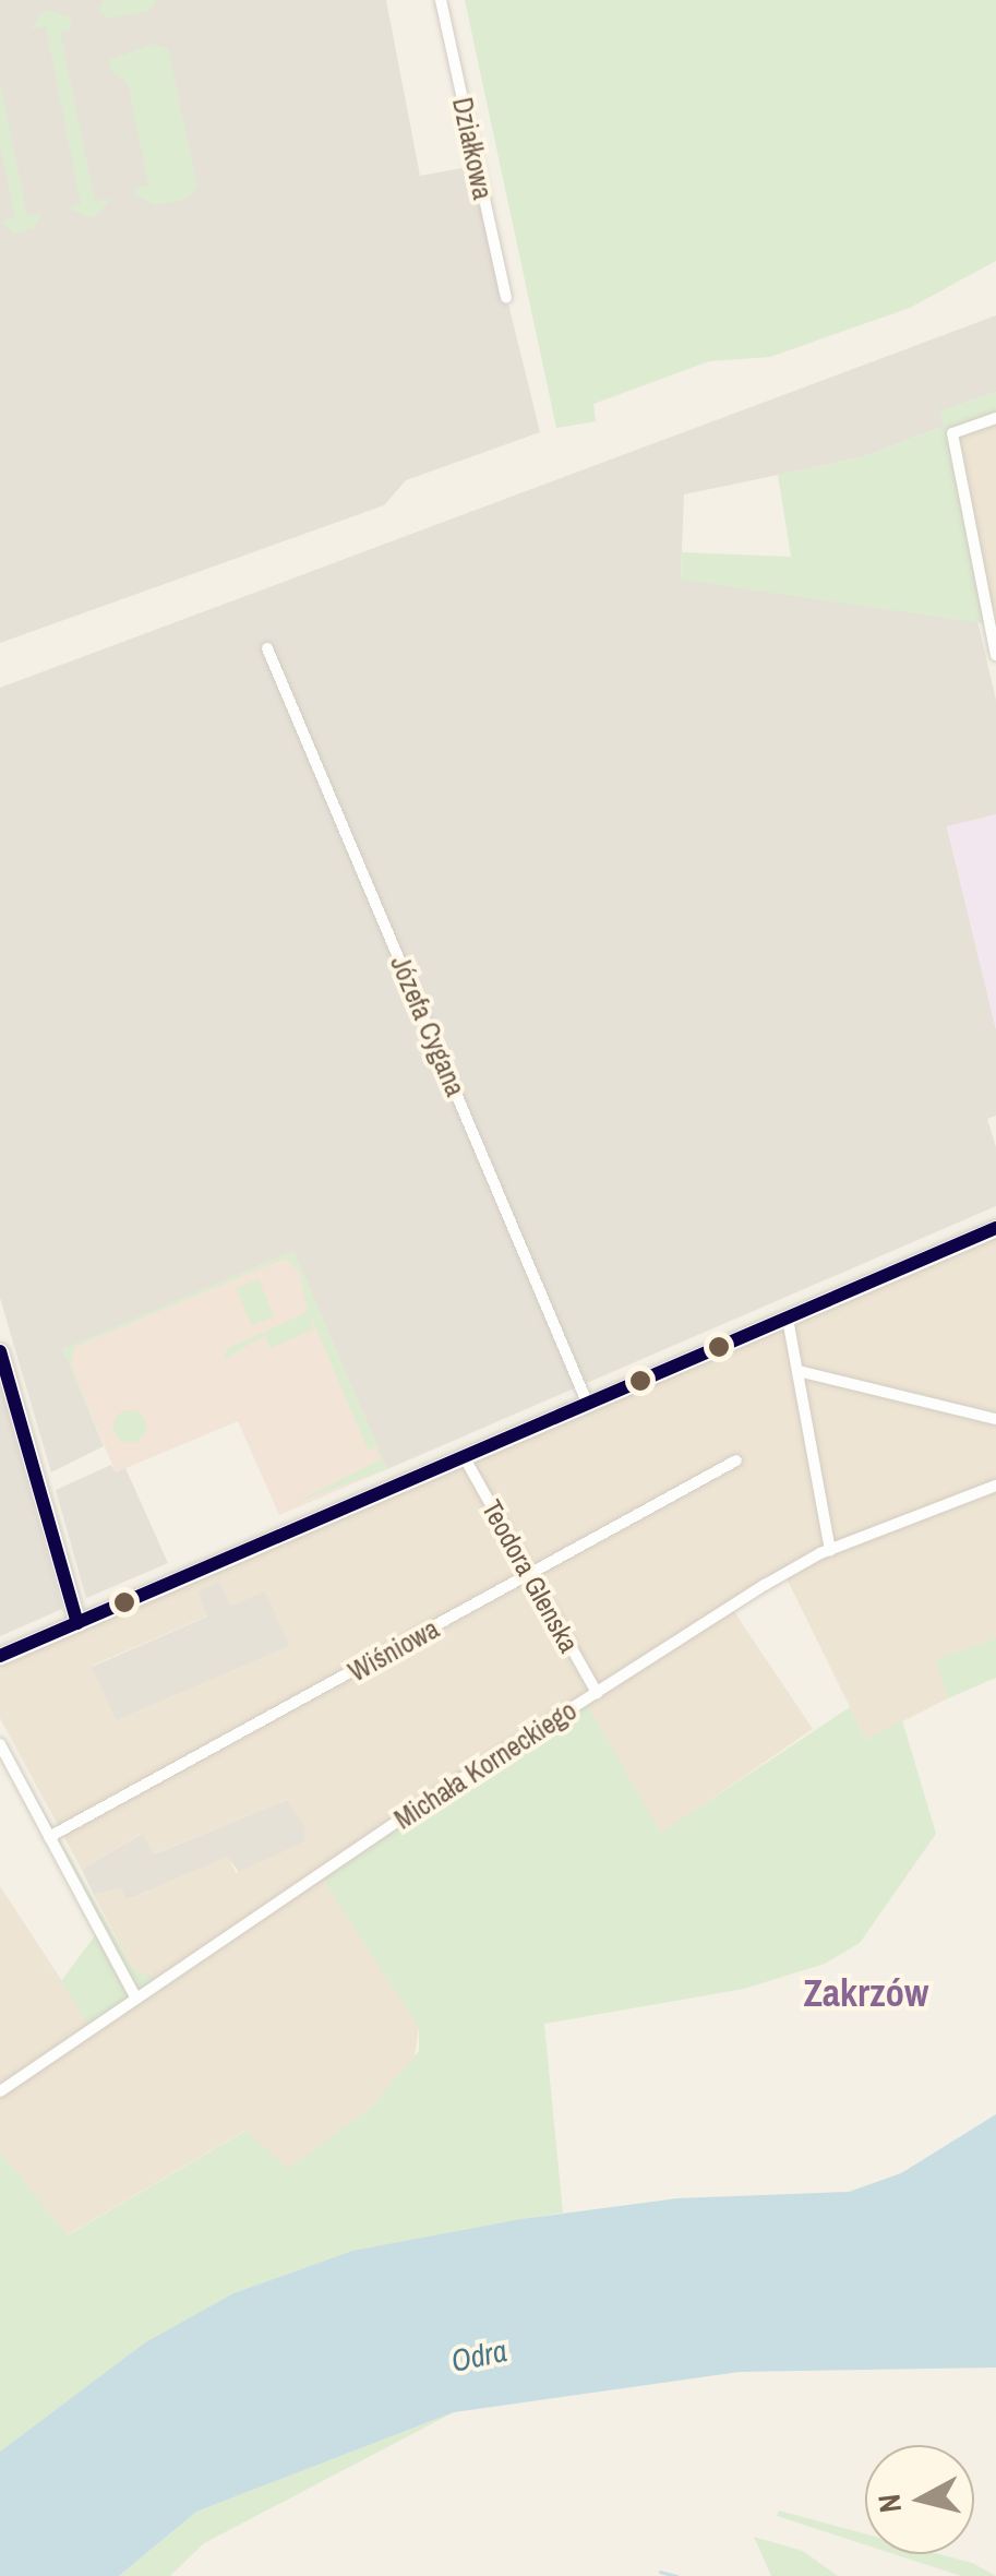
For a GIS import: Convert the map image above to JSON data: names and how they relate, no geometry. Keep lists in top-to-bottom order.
{
  "streets": {
    "street": [
      "Działkowa",
      "Józefa Cygana",
      "Teodora Glenska",
      "Wiśniowa",
      "Michała Korneckiego"
    ]
  },
  "crossings": [
    ["Teodora Glenska", "Wiśniowa"],
    ["Teodora Glenska", "Michała Korneckiego"]
  ],
  "districts": ["Zakrzów"],
  "water": ["Odra"],
  "north": "left"
}
